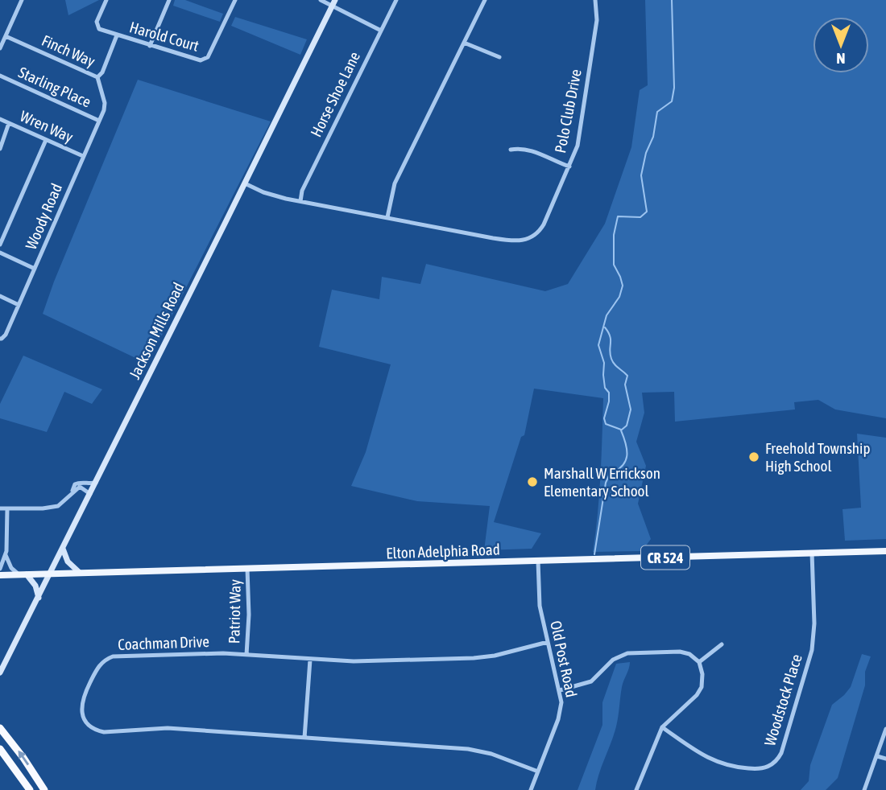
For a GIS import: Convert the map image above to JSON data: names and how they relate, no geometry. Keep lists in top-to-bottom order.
{
  "streets": {
    "main road": ["Jackson Mills Road", "Elton Adelphia Road", "CR 524"],
    "street": [
      "Harold Court",
      "Finch Way",
      "Starling Place",
      "Horse Shoe Lane",
      "Polo Club Drive",
      "Wren Way",
      "Woody Road",
      "Patriot Way",
      "Coachman Drive",
      "Old Post Road",
      "Woodstock Place"
    ]
  },
  "crossings": [
    ["Finch Way", "Woody Road"],
    ["Starling Place", "Woody Road"],
    ["Horse Shoe Lane", "Polo Club Drive"],
    ["Polo Club Drive", "Jackson Mills Road"],
    ["Wren Way", "Woody Road"],
    ["Jackson Mills Road", "Elton Adelphia Road"],
    ["Elton Adelphia Road", "Patriot Way"],
    ["Elton Adelphia Road", "Old Post Road"],
    ["Elton Adelphia Road", "Woodstock Place"],
    ["Patriot Way", "Coachman Drive"],
    ["Coachman Drive", "Old Post Road"]
  ],
  "places": ["Freehold Township High School", "Marshall W Errickson Elementary School"],
  "north": "bottom"
}
